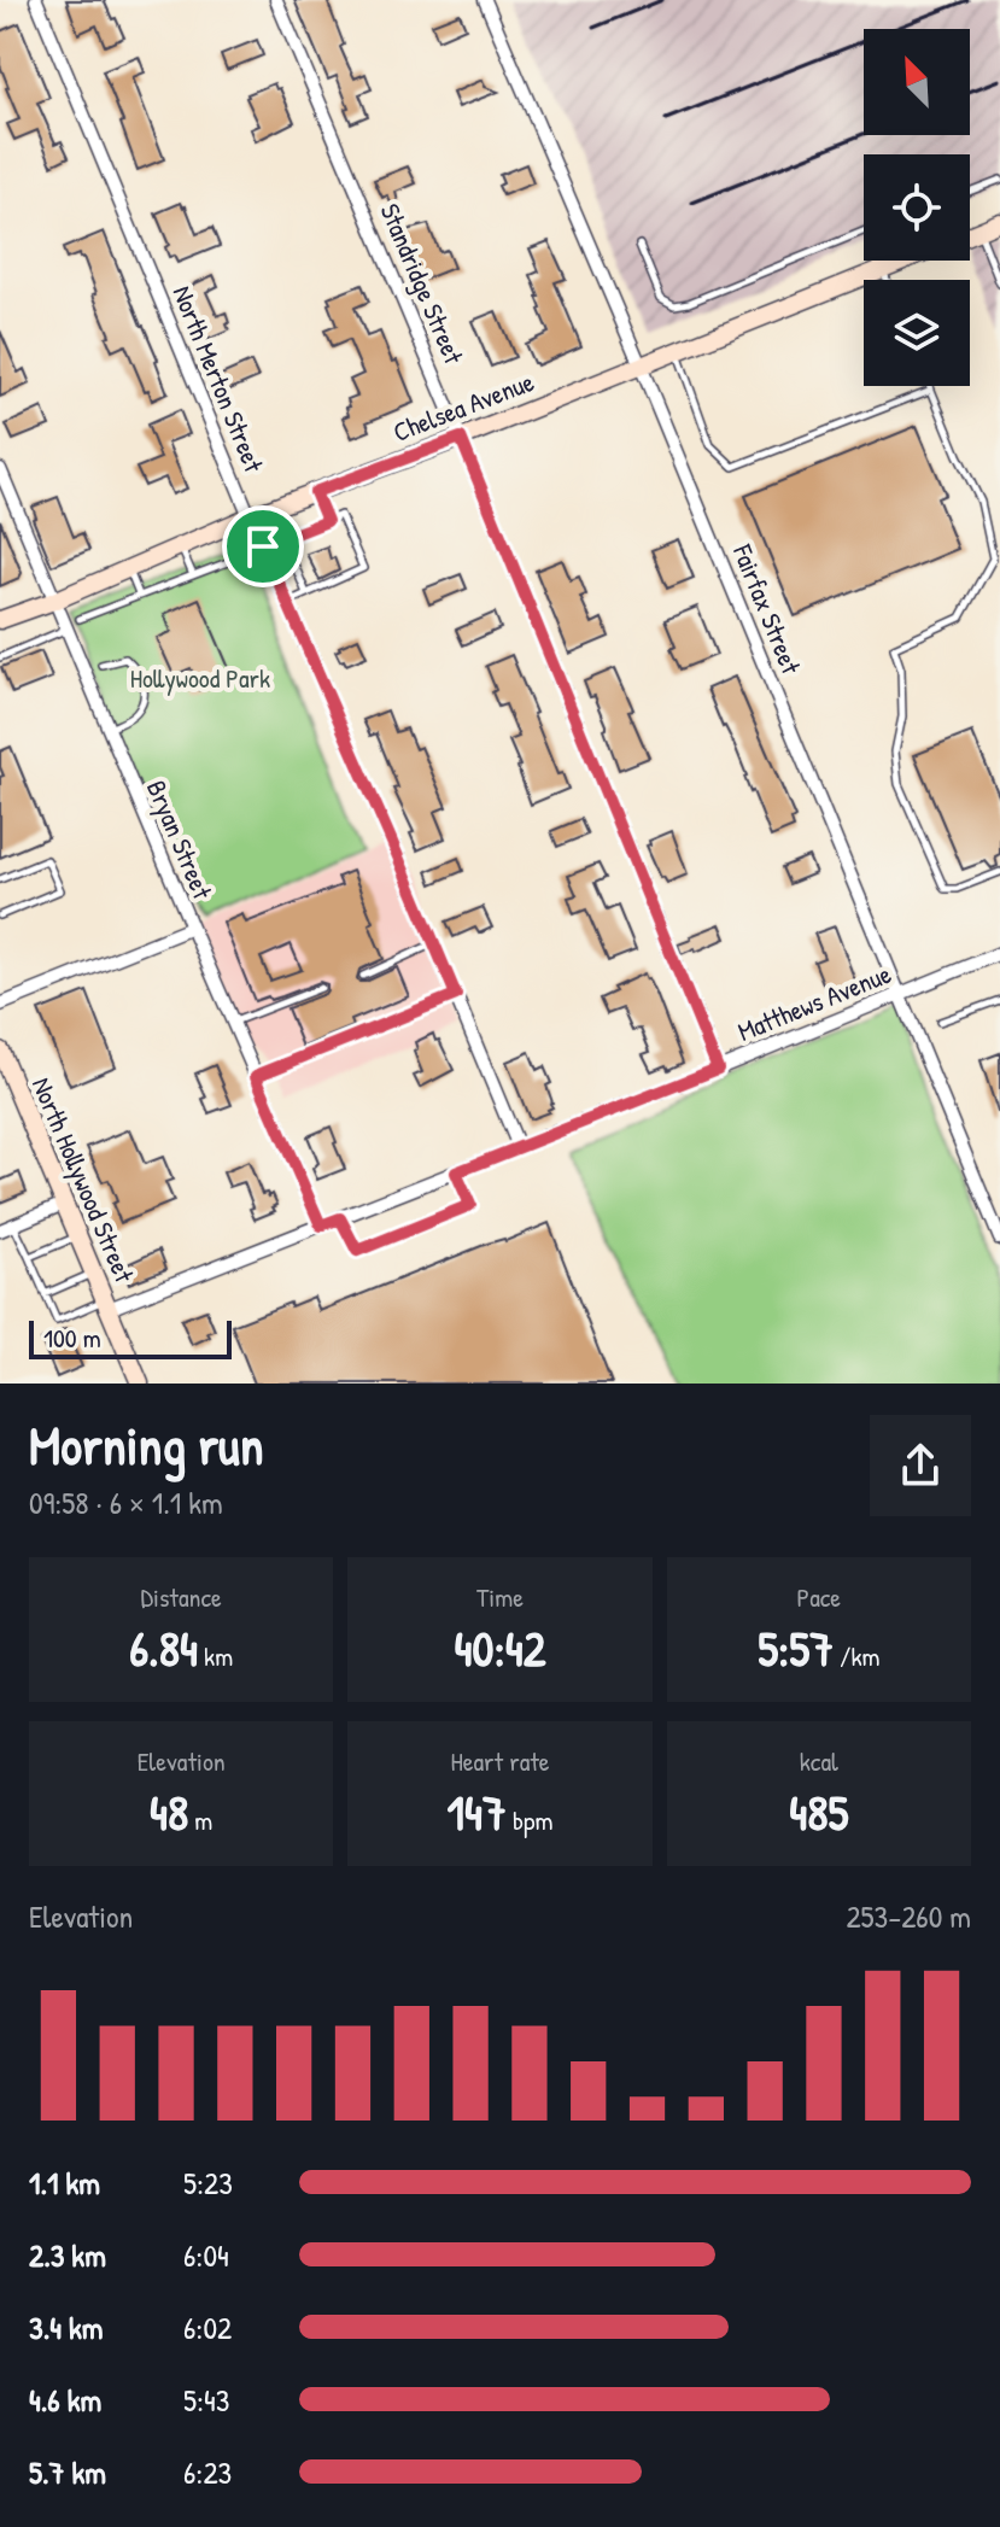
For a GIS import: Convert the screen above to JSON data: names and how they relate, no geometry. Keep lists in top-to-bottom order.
{
  "streets": {
    "main road": ["Chelsea Avenue", "North Hollywood Street"],
    "street": [
      "Standridge Street",
      "North Merton Street",
      "Fairfax Street",
      "Bryan Street",
      "Matthews Avenue"
    ]
  },
  "crossings": [
    ["Standridge Street", "Chelsea Avenue"],
    ["Standridge Street", "Matthews Avenue"],
    ["North Merton Street", "Chelsea Avenue"],
    ["North Merton Street", "Matthews Avenue"],
    ["Chelsea Avenue", "Fairfax Street"],
    ["Chelsea Avenue", "Bryan Street"],
    ["Fairfax Street", "Matthews Avenue"],
    ["Bryan Street", "Matthews Avenue"],
    ["Matthews Avenue", "North Hollywood Street"]
  ],
  "parks": ["Hollywood Park"],
  "scale_bar": "100 m",
  "north": "top left",
  "page": {
    "scale": "100 m",
    "heading": ["Morning run", "09:58 · 6 × 1.1 km"],
    "stats": [
      ["Distance", "6.84 km"],
      ["Time", "40:42"],
      ["Pace", "5:57 /km"],
      ["Elevation", "48 m"],
      ["Heart rate", "147 bpm"],
      ["kcal", "485"]
    ],
    "chart": ["Elevation", "253–260 m"],
    "list": [
      {
        "name": "1.1 km",
        "note": "5:23"
      },
      {
        "name": "2.3 km",
        "note": "6:04"
      },
      {
        "name": "3.4 km",
        "note": "6:02"
      },
      {
        "name": "4.6 km",
        "note": "5:43"
      },
      {
        "name": "5.7 km",
        "note": "6:23"
      }
    ]
  }
}
